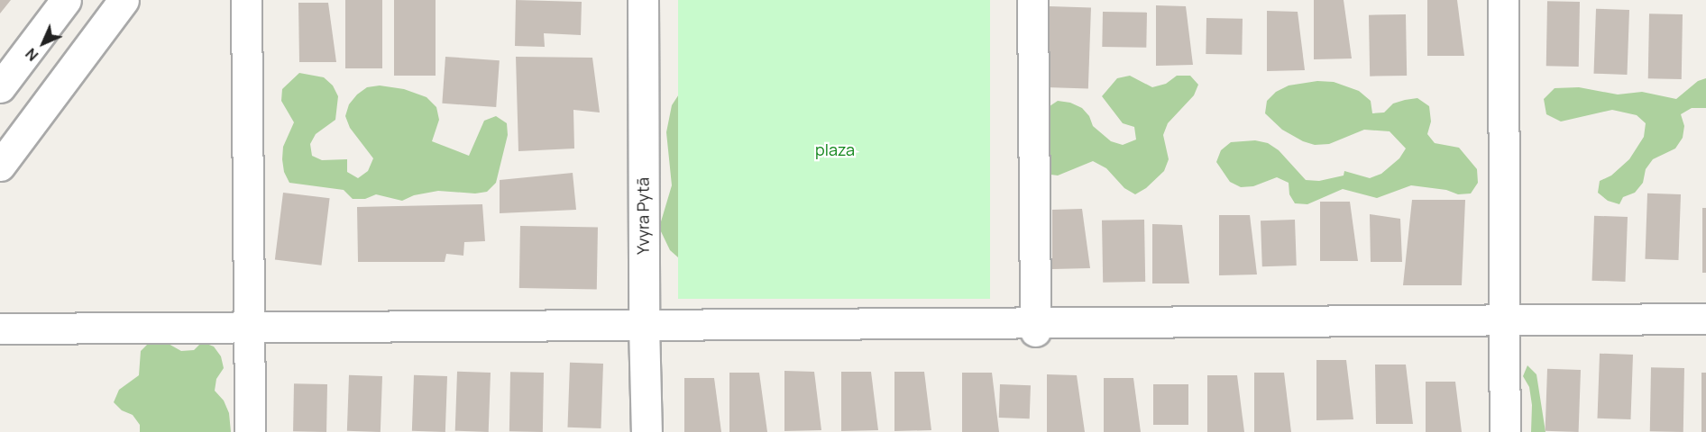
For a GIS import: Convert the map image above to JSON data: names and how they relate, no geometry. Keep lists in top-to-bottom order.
{
  "streets": {
    "street": ["Yvyra Pytã"]
  },
  "parks": ["plaza"],
  "north": "bottom left"
}
